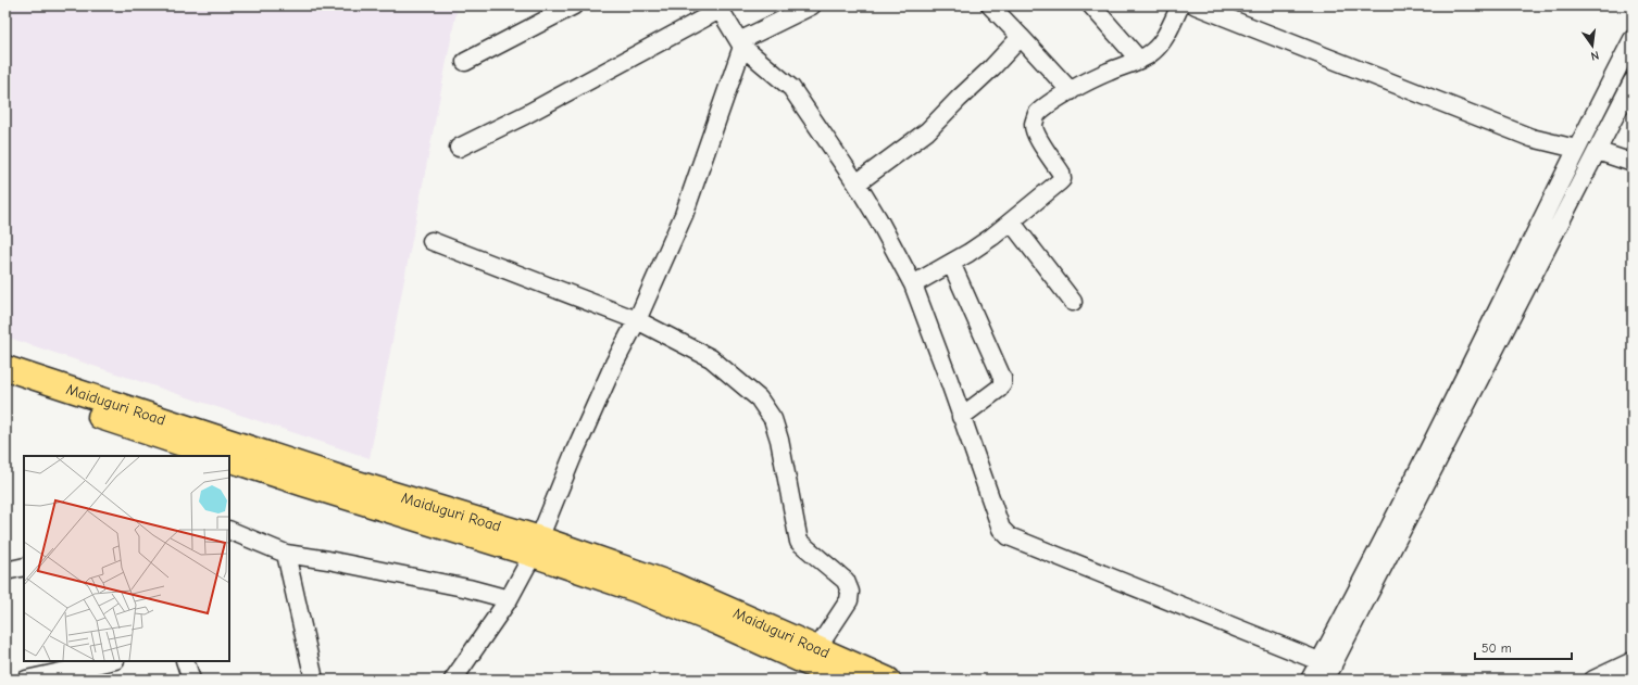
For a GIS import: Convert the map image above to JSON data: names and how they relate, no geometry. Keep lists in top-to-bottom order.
{
  "streets": {
    "highway": ["Maiduguri Road"]
  },
  "scale_bar": "50 m",
  "north": "bottom"
}
